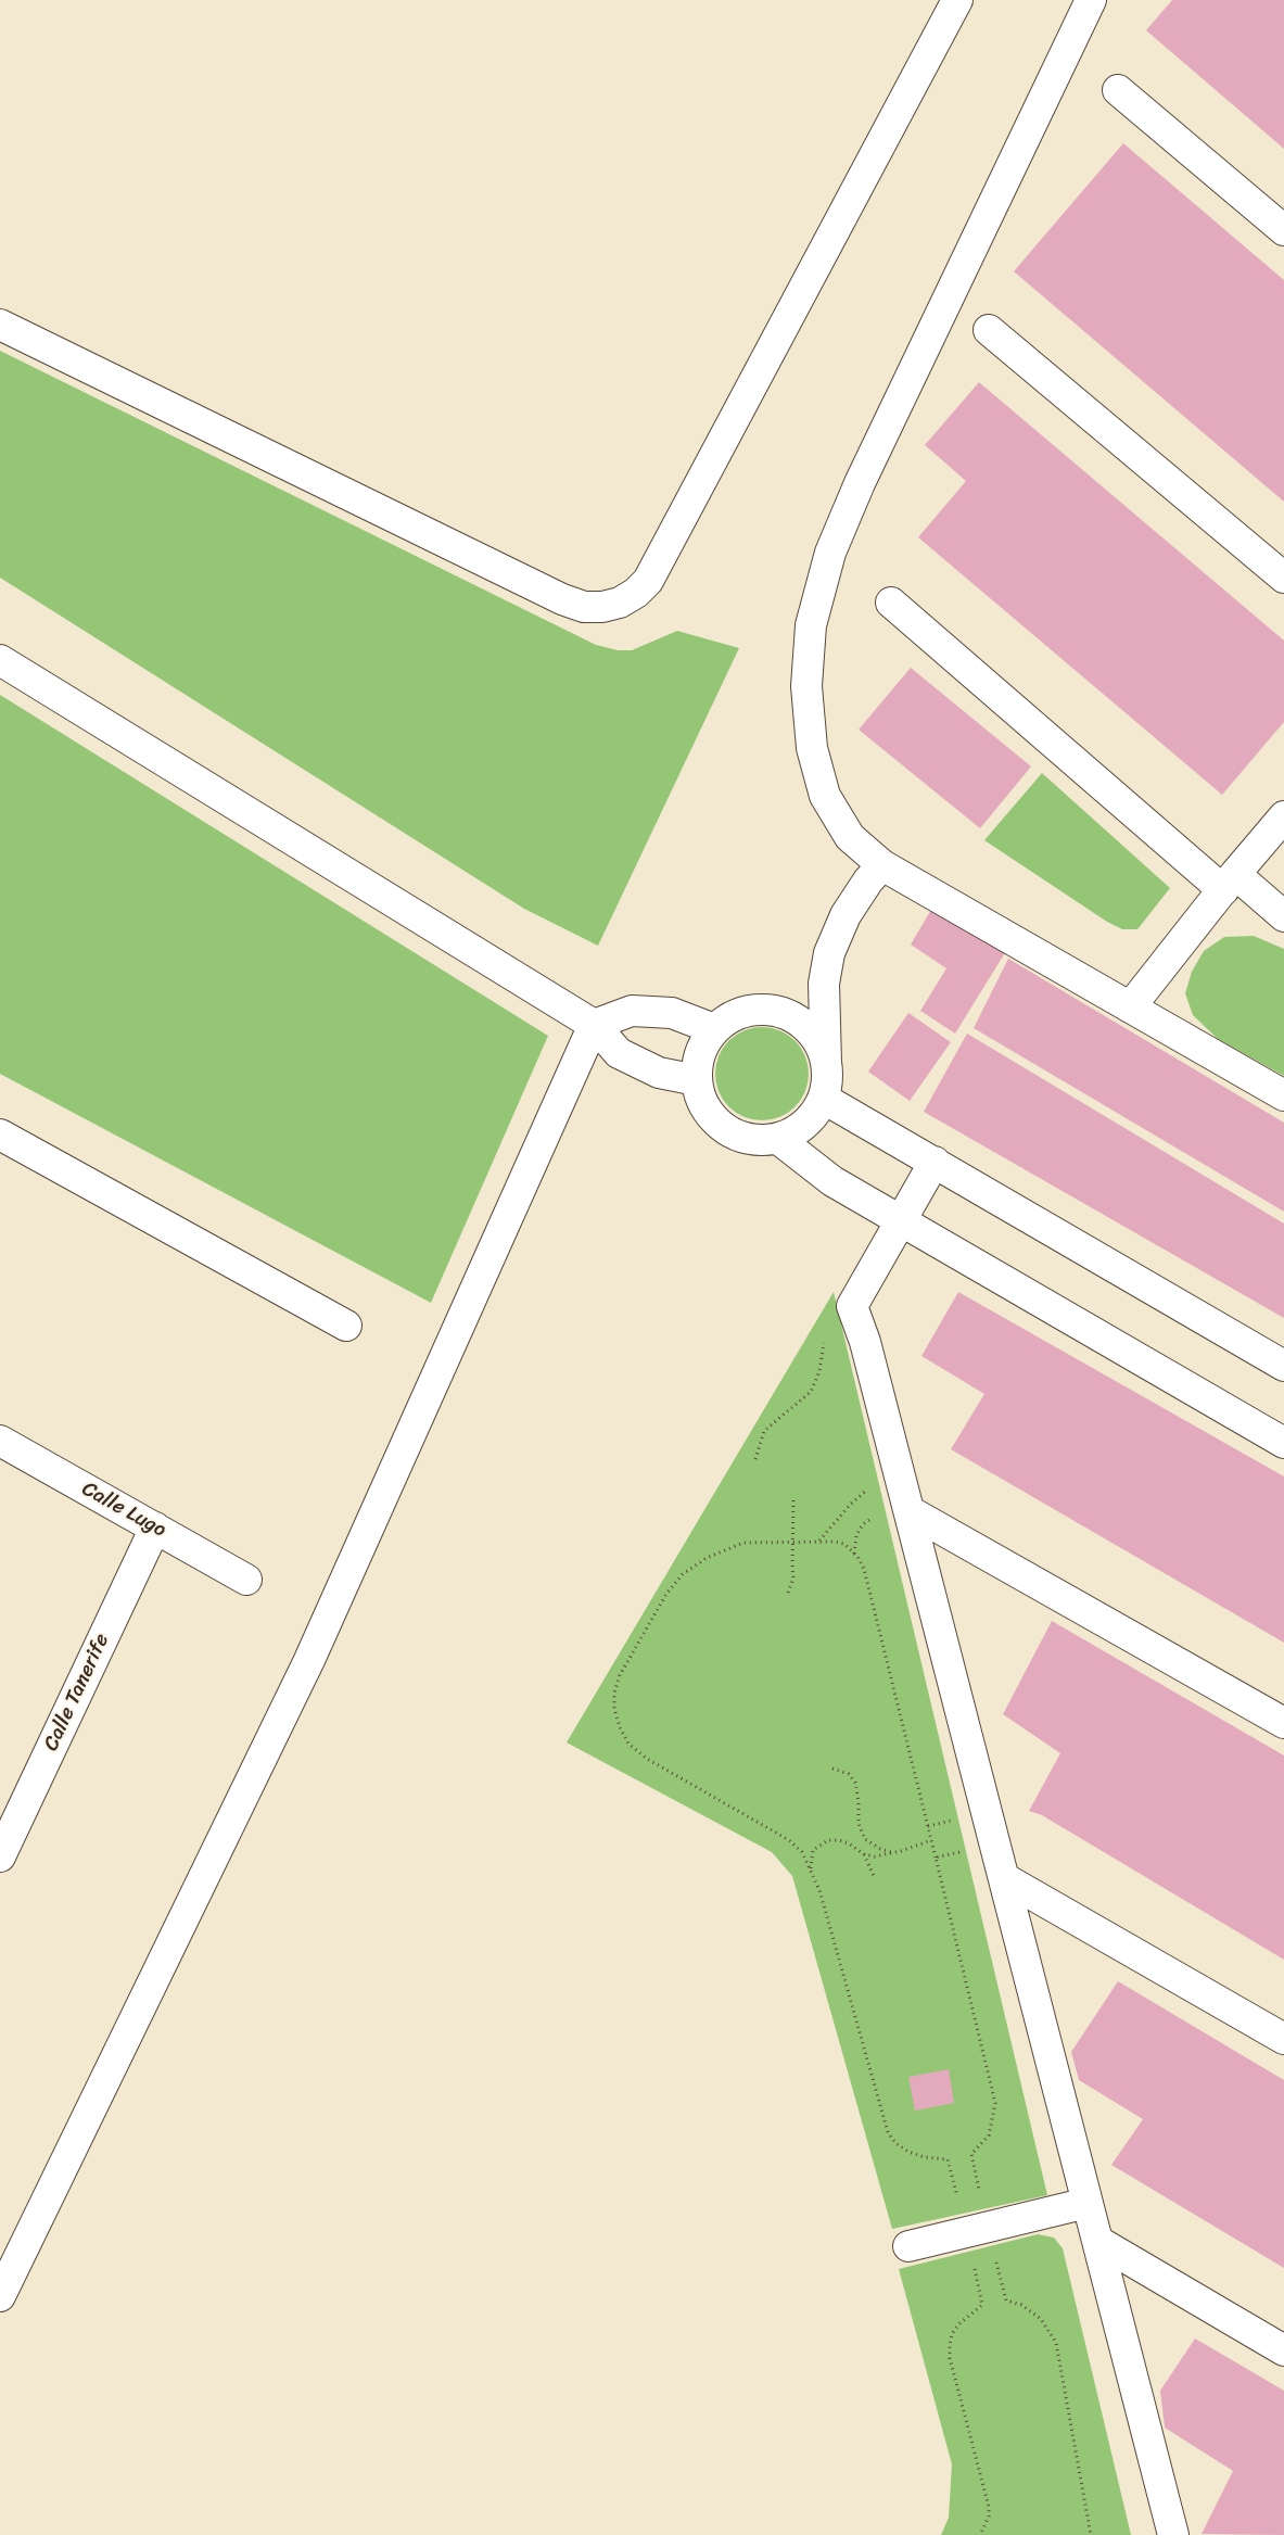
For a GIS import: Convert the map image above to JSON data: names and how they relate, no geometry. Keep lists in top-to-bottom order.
{
  "streets": {
    "street": ["Calle Lugo", "Calle Tanerife"]
  },
  "crossings": [
    ["Calle Lugo", "Calle Tanerife"]
  ]
}
